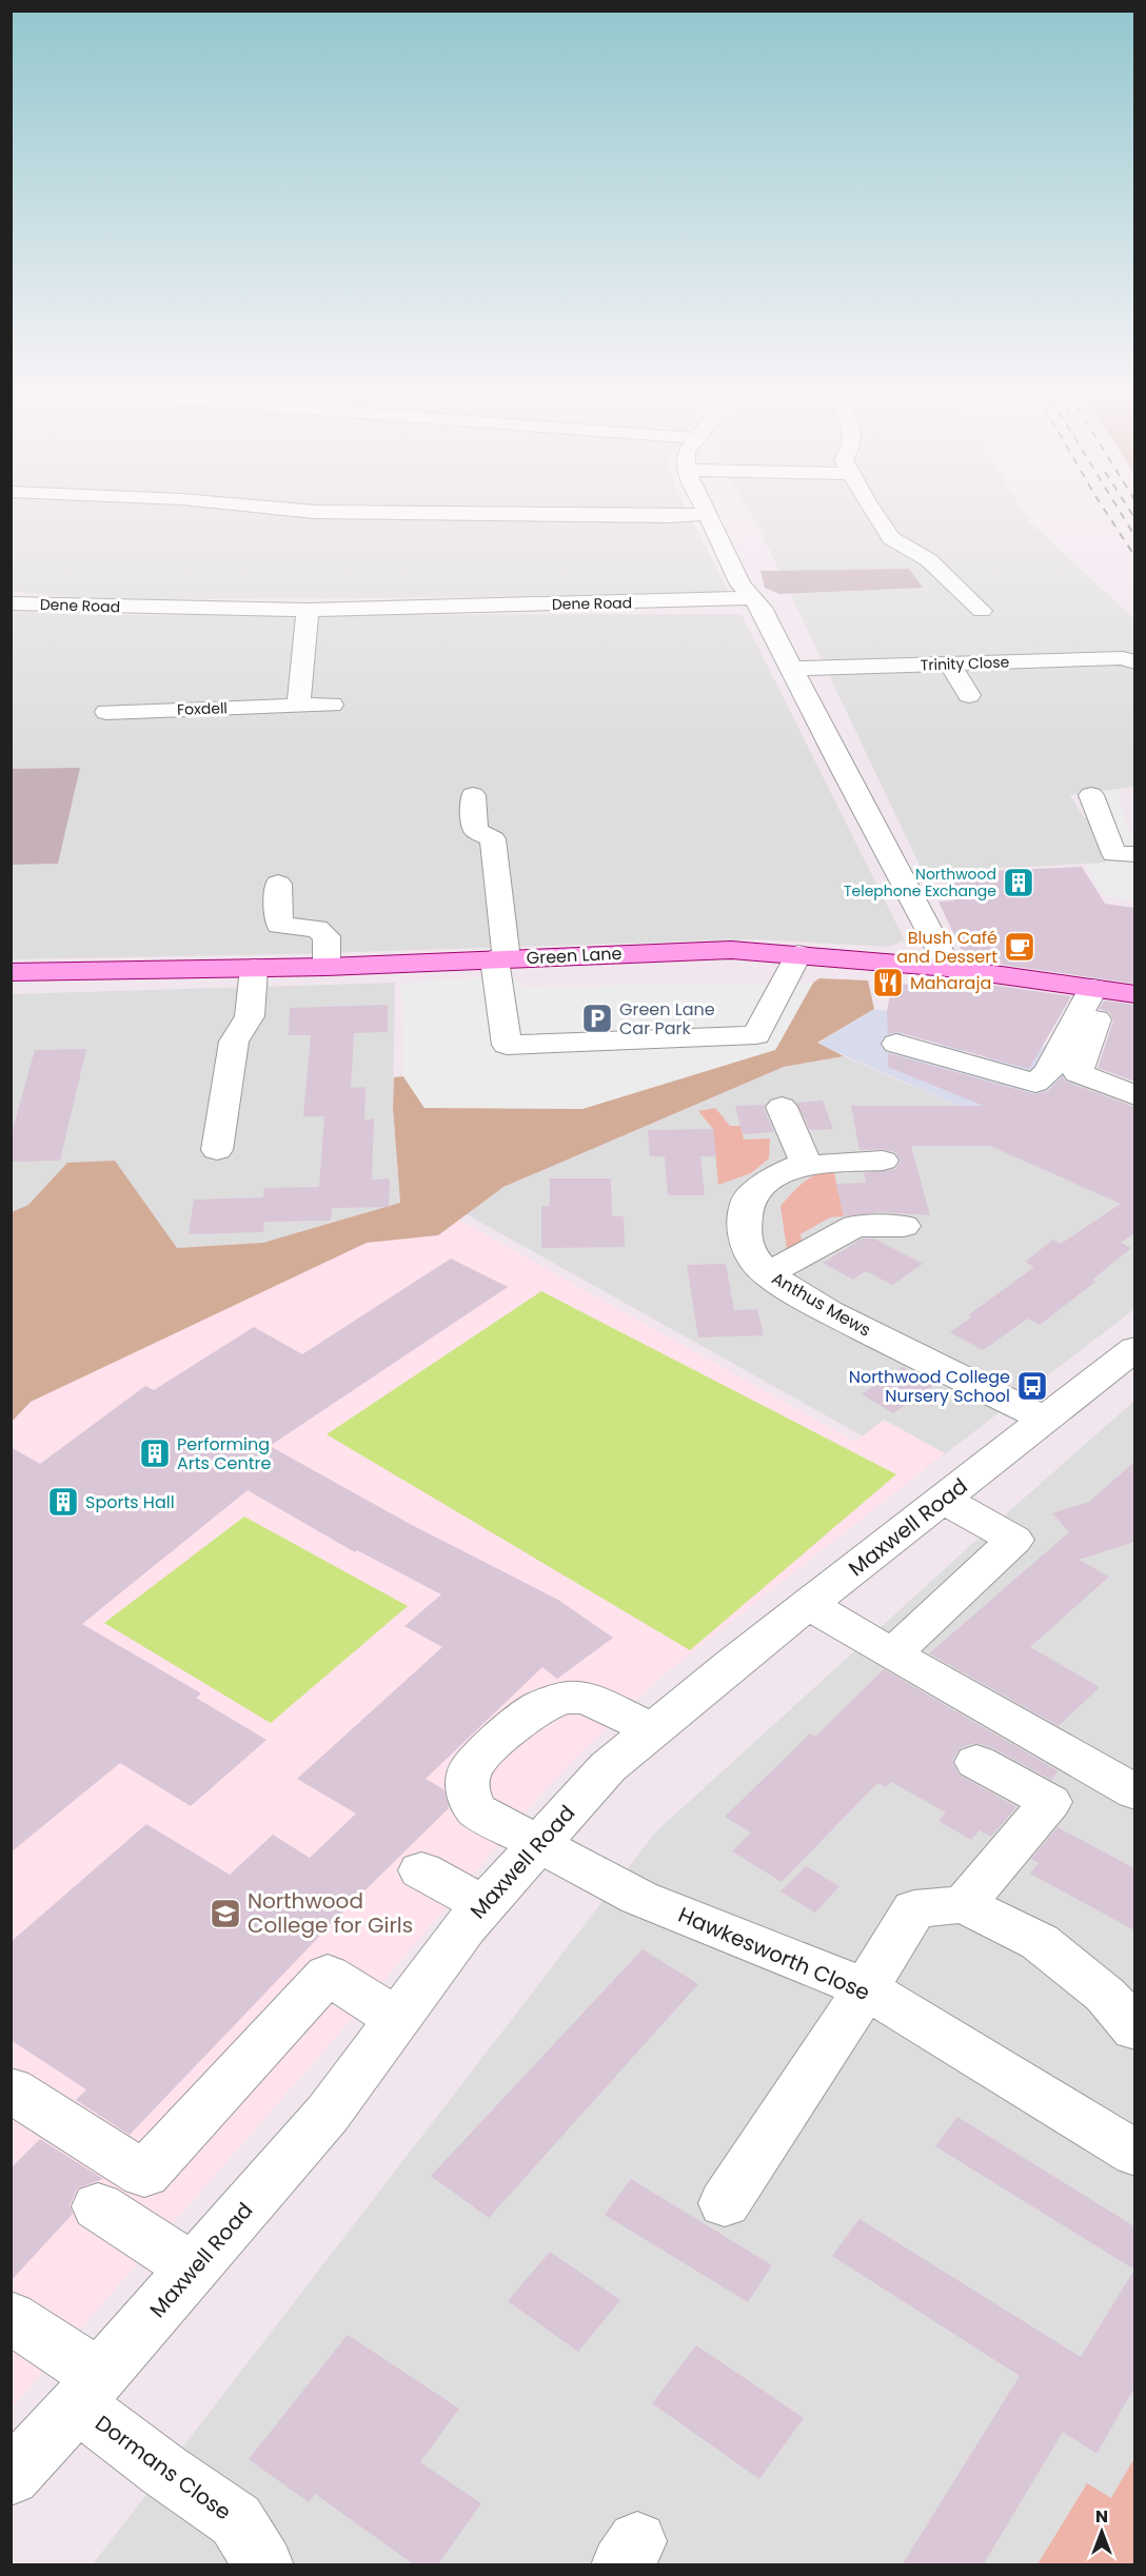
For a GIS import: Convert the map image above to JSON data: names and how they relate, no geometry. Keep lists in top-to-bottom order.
{
  "streets": {
    "main road": ["Green Lane"],
    "street": [
      "Dene Road",
      "Trinity Close",
      "Foxdell",
      "Anthus Mews",
      "Maxwell Road",
      "Hawkesworth Close",
      "Dormans Close"
    ]
  },
  "crossings": [
    ["Anthus Mews", "Maxwell Road"],
    ["Maxwell Road", "Hawkesworth Close"],
    ["Maxwell Road", "Dormans Close"]
  ],
  "places": {
    "building": ["Northwood Telephone Exchange", "Performing Arts Centre", "Sports Hall"],
    "cafe": ["Blush Café and Dessert"],
    "restaurant": ["Maharaja"],
    "parking": ["Green Lane Car Park"],
    "bus stop": ["Northwood College Nursery School"],
    "school or university": ["Northwood College for Girls"]
  },
  "north": "top"
}
